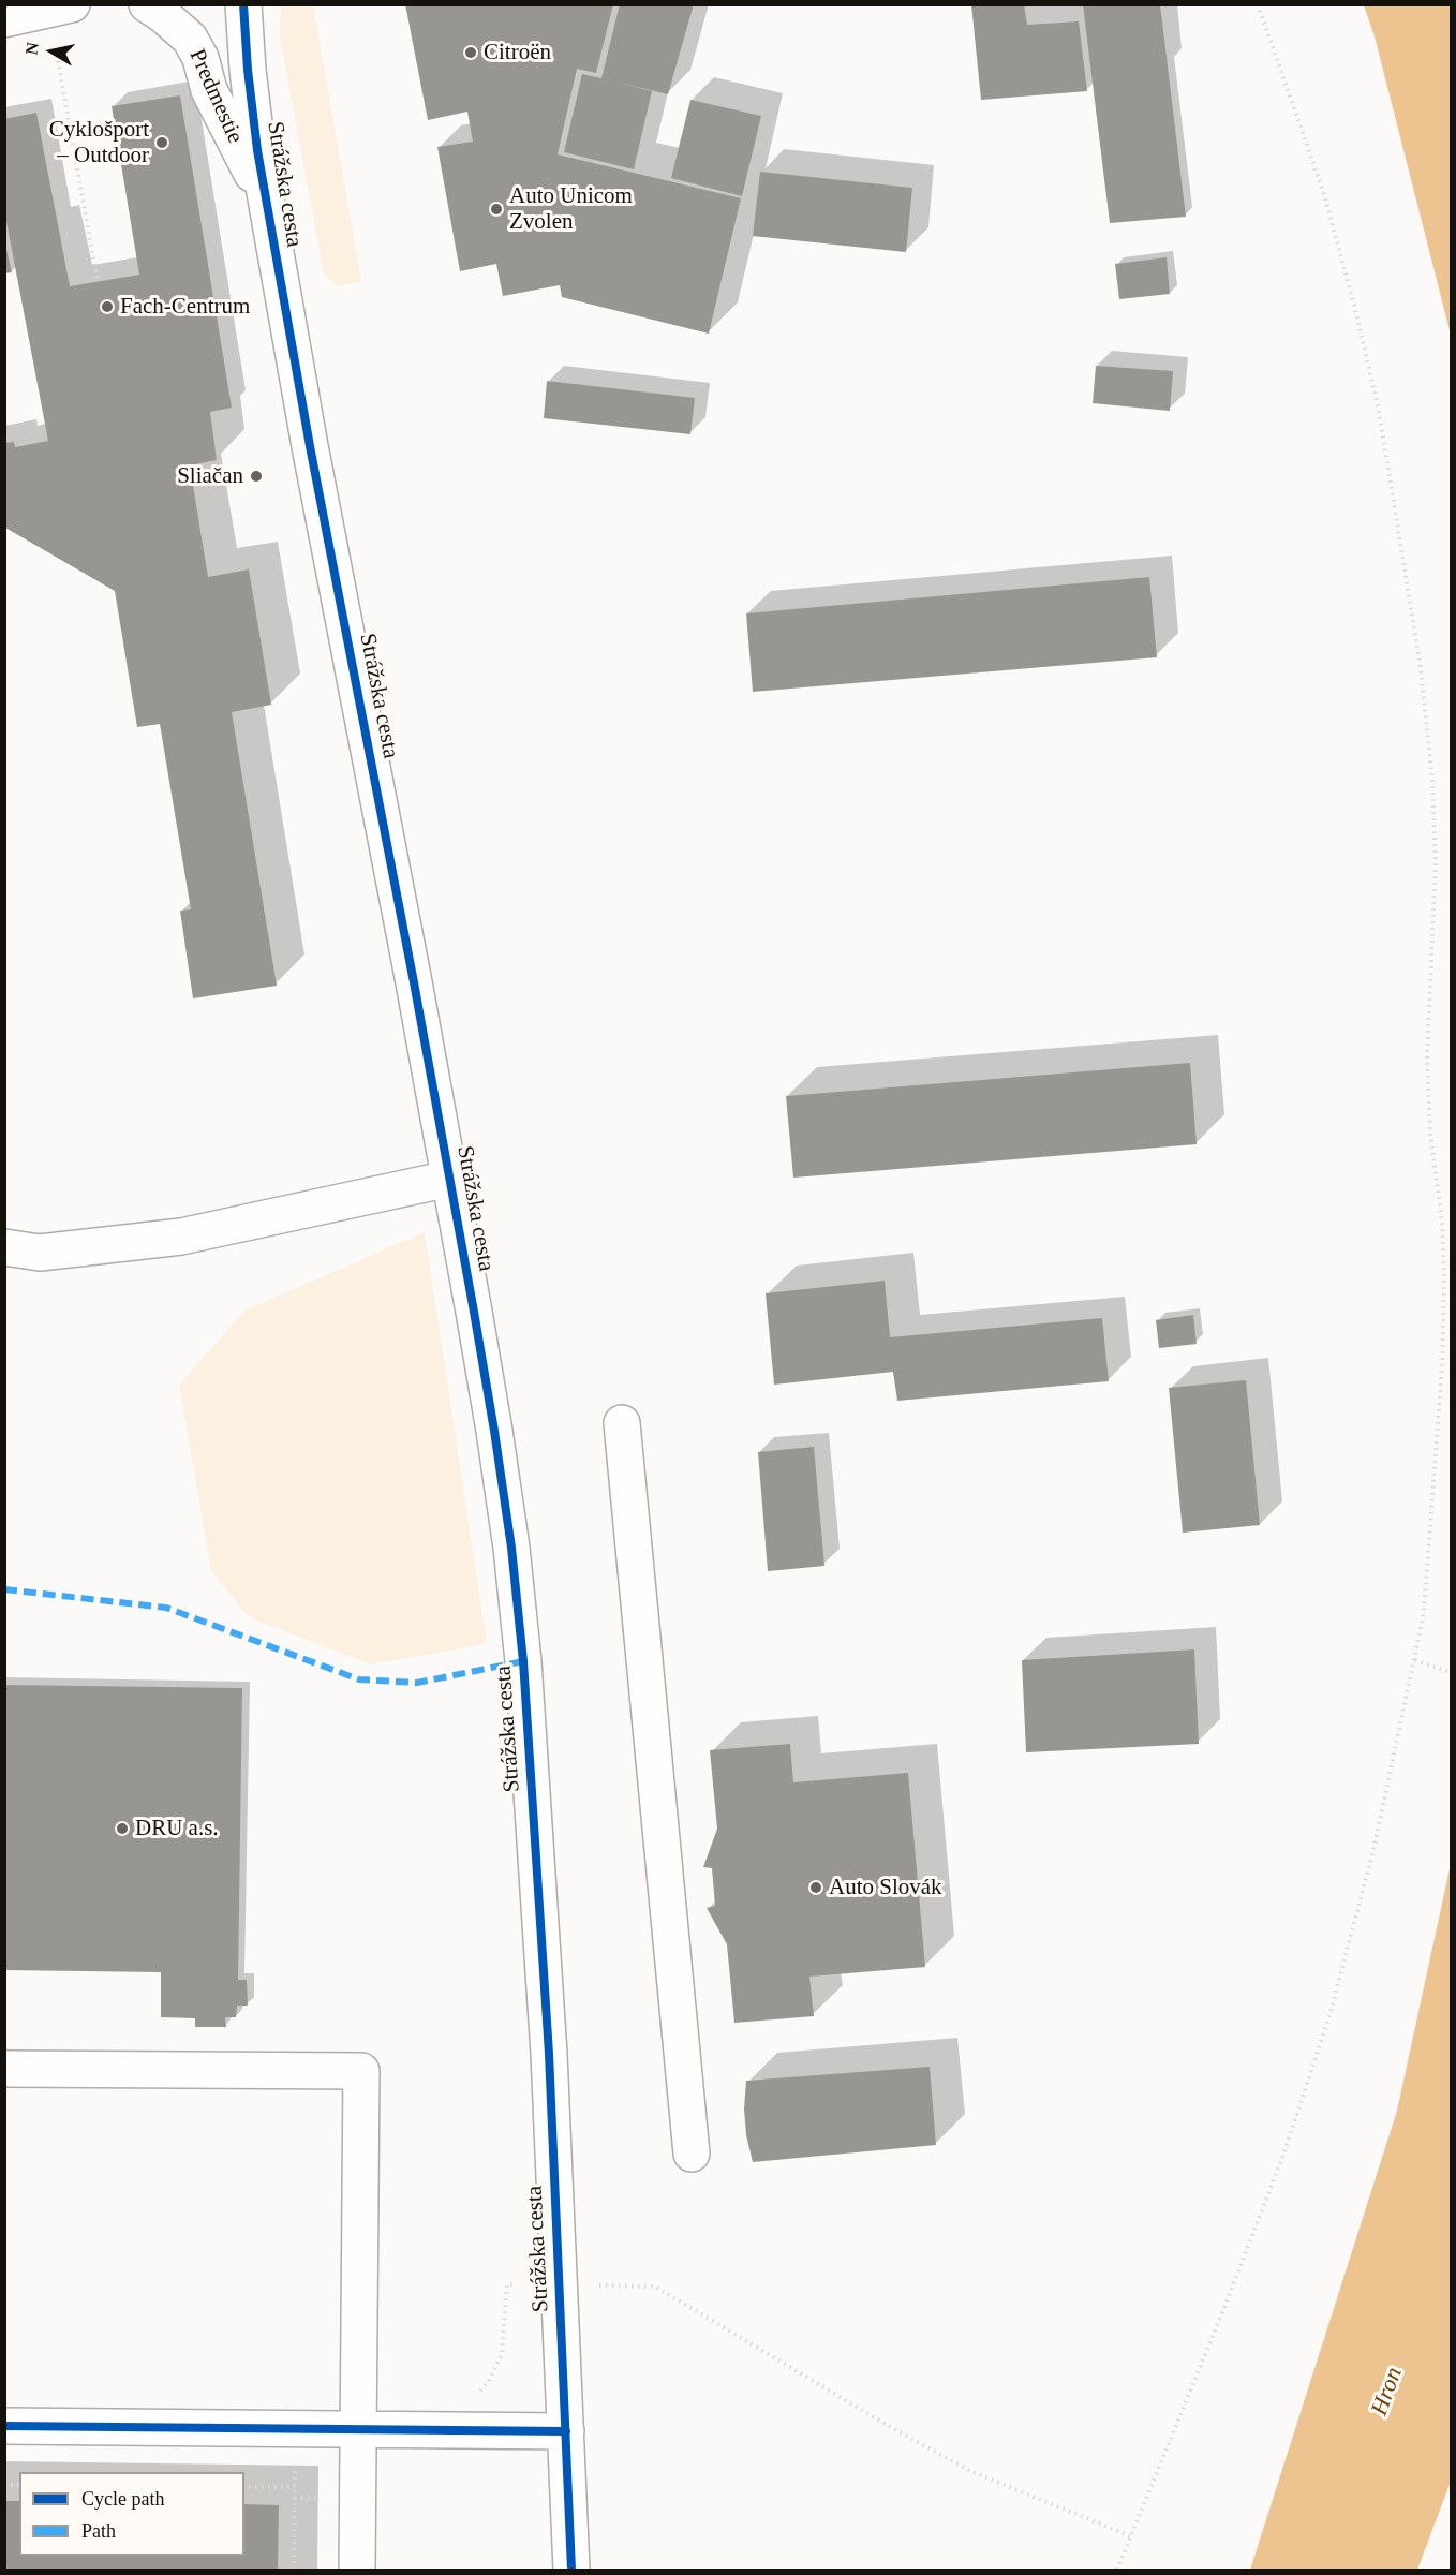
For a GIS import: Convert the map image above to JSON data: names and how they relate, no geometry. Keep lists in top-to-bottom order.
{
  "streets": {
    "street": ["Predmestie", "Strážska cesta"]
  },
  "crossings": [
    ["Predmestie", "Strážska cesta"]
  ],
  "water": ["Hron"],
  "places": [
    "Citroën",
    "Cyklošport – Outdoor",
    "Auto Unicom Zvolen",
    "Fach-Centrum",
    "Sliačan",
    "DRU a.s.",
    "Auto Slovák"
  ],
  "legend": ["Cycle path", "Path"],
  "north": "left"
}
